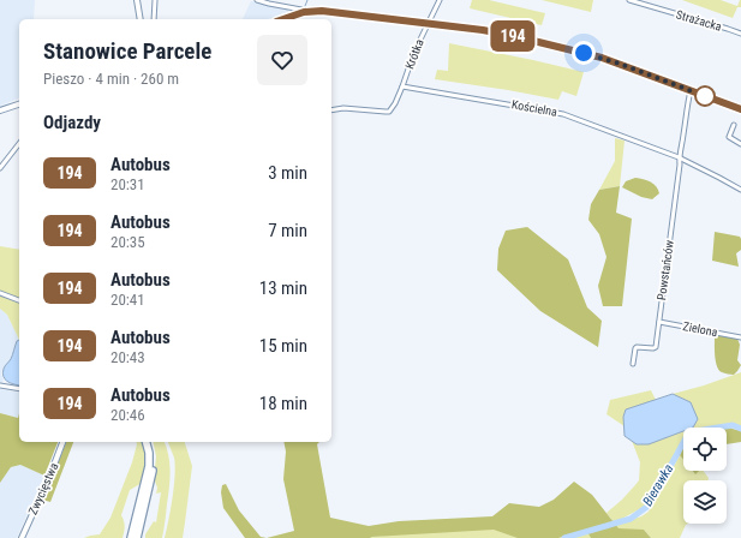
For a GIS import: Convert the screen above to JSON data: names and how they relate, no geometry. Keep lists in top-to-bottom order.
{
  "streets": {
    "main road": ["Zwycięstwa"],
    "street": [
      "Strażacka",
      "Krótka",
      "Kościelna",
      "Powstańców",
      "Zielona"
    ]
  },
  "crossings": [
    ["Krótka", "Kościelna"],
    ["Kościelna", "Powstańców"],
    ["Powstańców", "Zielona"]
  ],
  "water": ["Bierawka"],
  "lines": ["bus line 194"],
  "page": {
    "on_map": "194",
    "heading": [
      ["Stanowice Parcele", "Pieszo · 4 min · 260 m"],
      "Odjazdy"
    ],
    "list": [
      {
        "mark": "194",
        "name": "Autobus",
        "note": "20:31",
        "value": "3 min"
      },
      {
        "mark": "194",
        "name": "Autobus",
        "note": "20:35",
        "value": "7 min"
      },
      {
        "mark": "194",
        "name": "Autobus",
        "note": "20:41",
        "value": "13 min"
      },
      {
        "mark": "194",
        "name": "Autobus",
        "note": "20:43",
        "value": "15 min"
      },
      {
        "mark": "194",
        "name": "Autobus",
        "note": "20:46",
        "value": "18 min"
      }
    ]
  }
}
